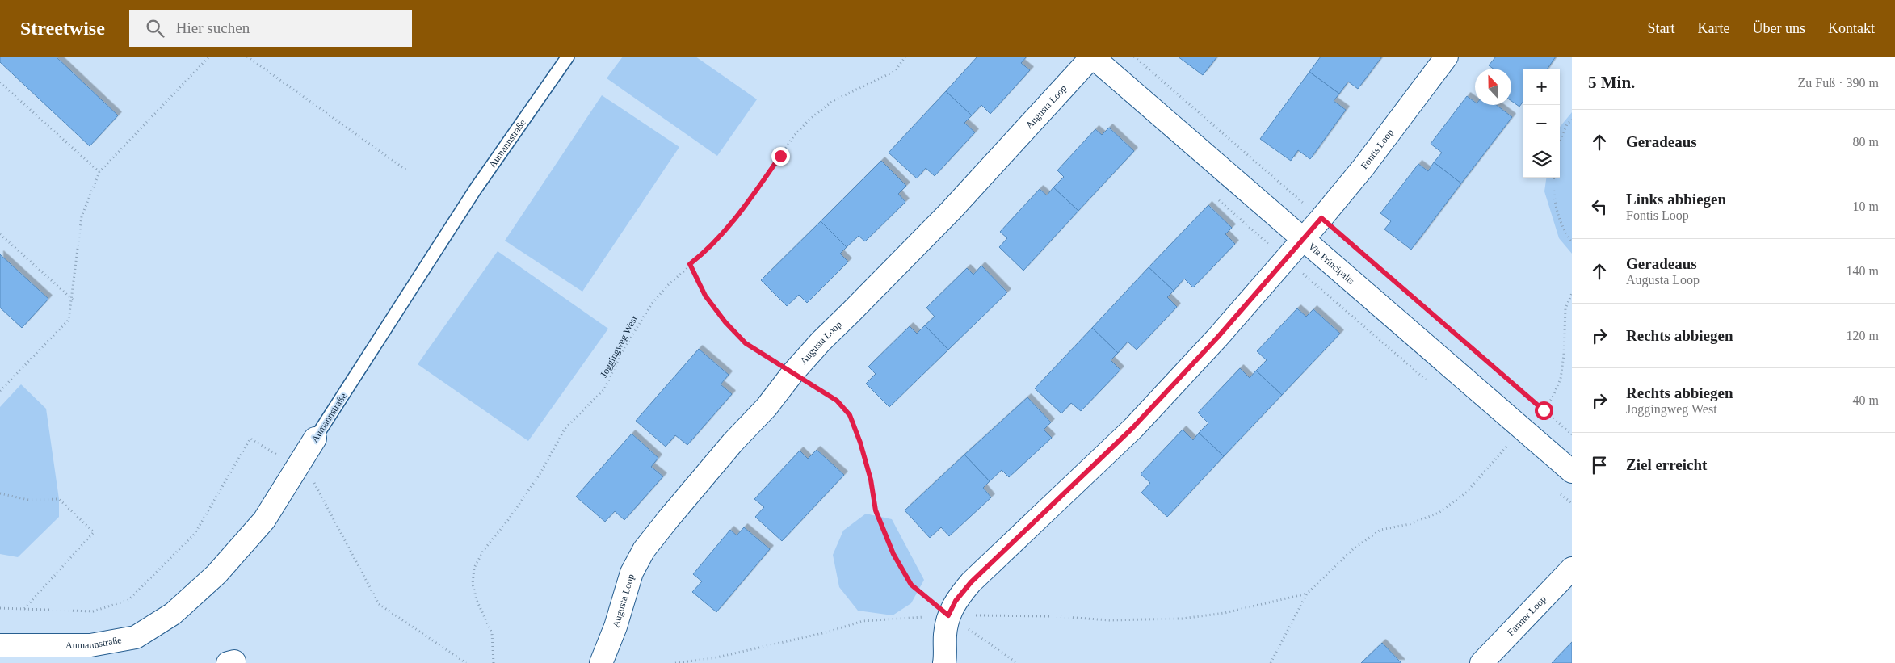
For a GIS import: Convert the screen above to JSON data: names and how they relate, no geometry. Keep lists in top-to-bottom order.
{
  "streets": {
    "street": [
      "Augusta Loop",
      "Aumannstraße",
      "Fontis Loop",
      "Via Principalis",
      "Farmer Loop"
    ],
    "path": ["Joggingweg West"]
  },
  "crossings": [
    ["Augusta Loop", "Via Principalis"],
    ["Fontis Loop", "Via Principalis"]
  ],
  "north": "top",
  "page": {
    "header": "Streetwise",
    "search": "Hier suchen",
    "nav": [
      "Start",
      "Karte",
      "Über uns",
      "Kontakt"
    ],
    "heading": ["5 Min.", "Zu Fuß · 390 m"],
    "map_buttons": ["+", "−"],
    "list": [
      ["Geradeaus", "80 m"],
      ["Links abbiegen", "Fontis Loop", "10 m"],
      ["Geradeaus", "Augusta Loop", "140 m"],
      ["Rechts abbiegen", "120 m"],
      ["Rechts abbiegen", "Joggingweg West", "40 m"],
      "Ziel erreicht"
    ]
  }
}
